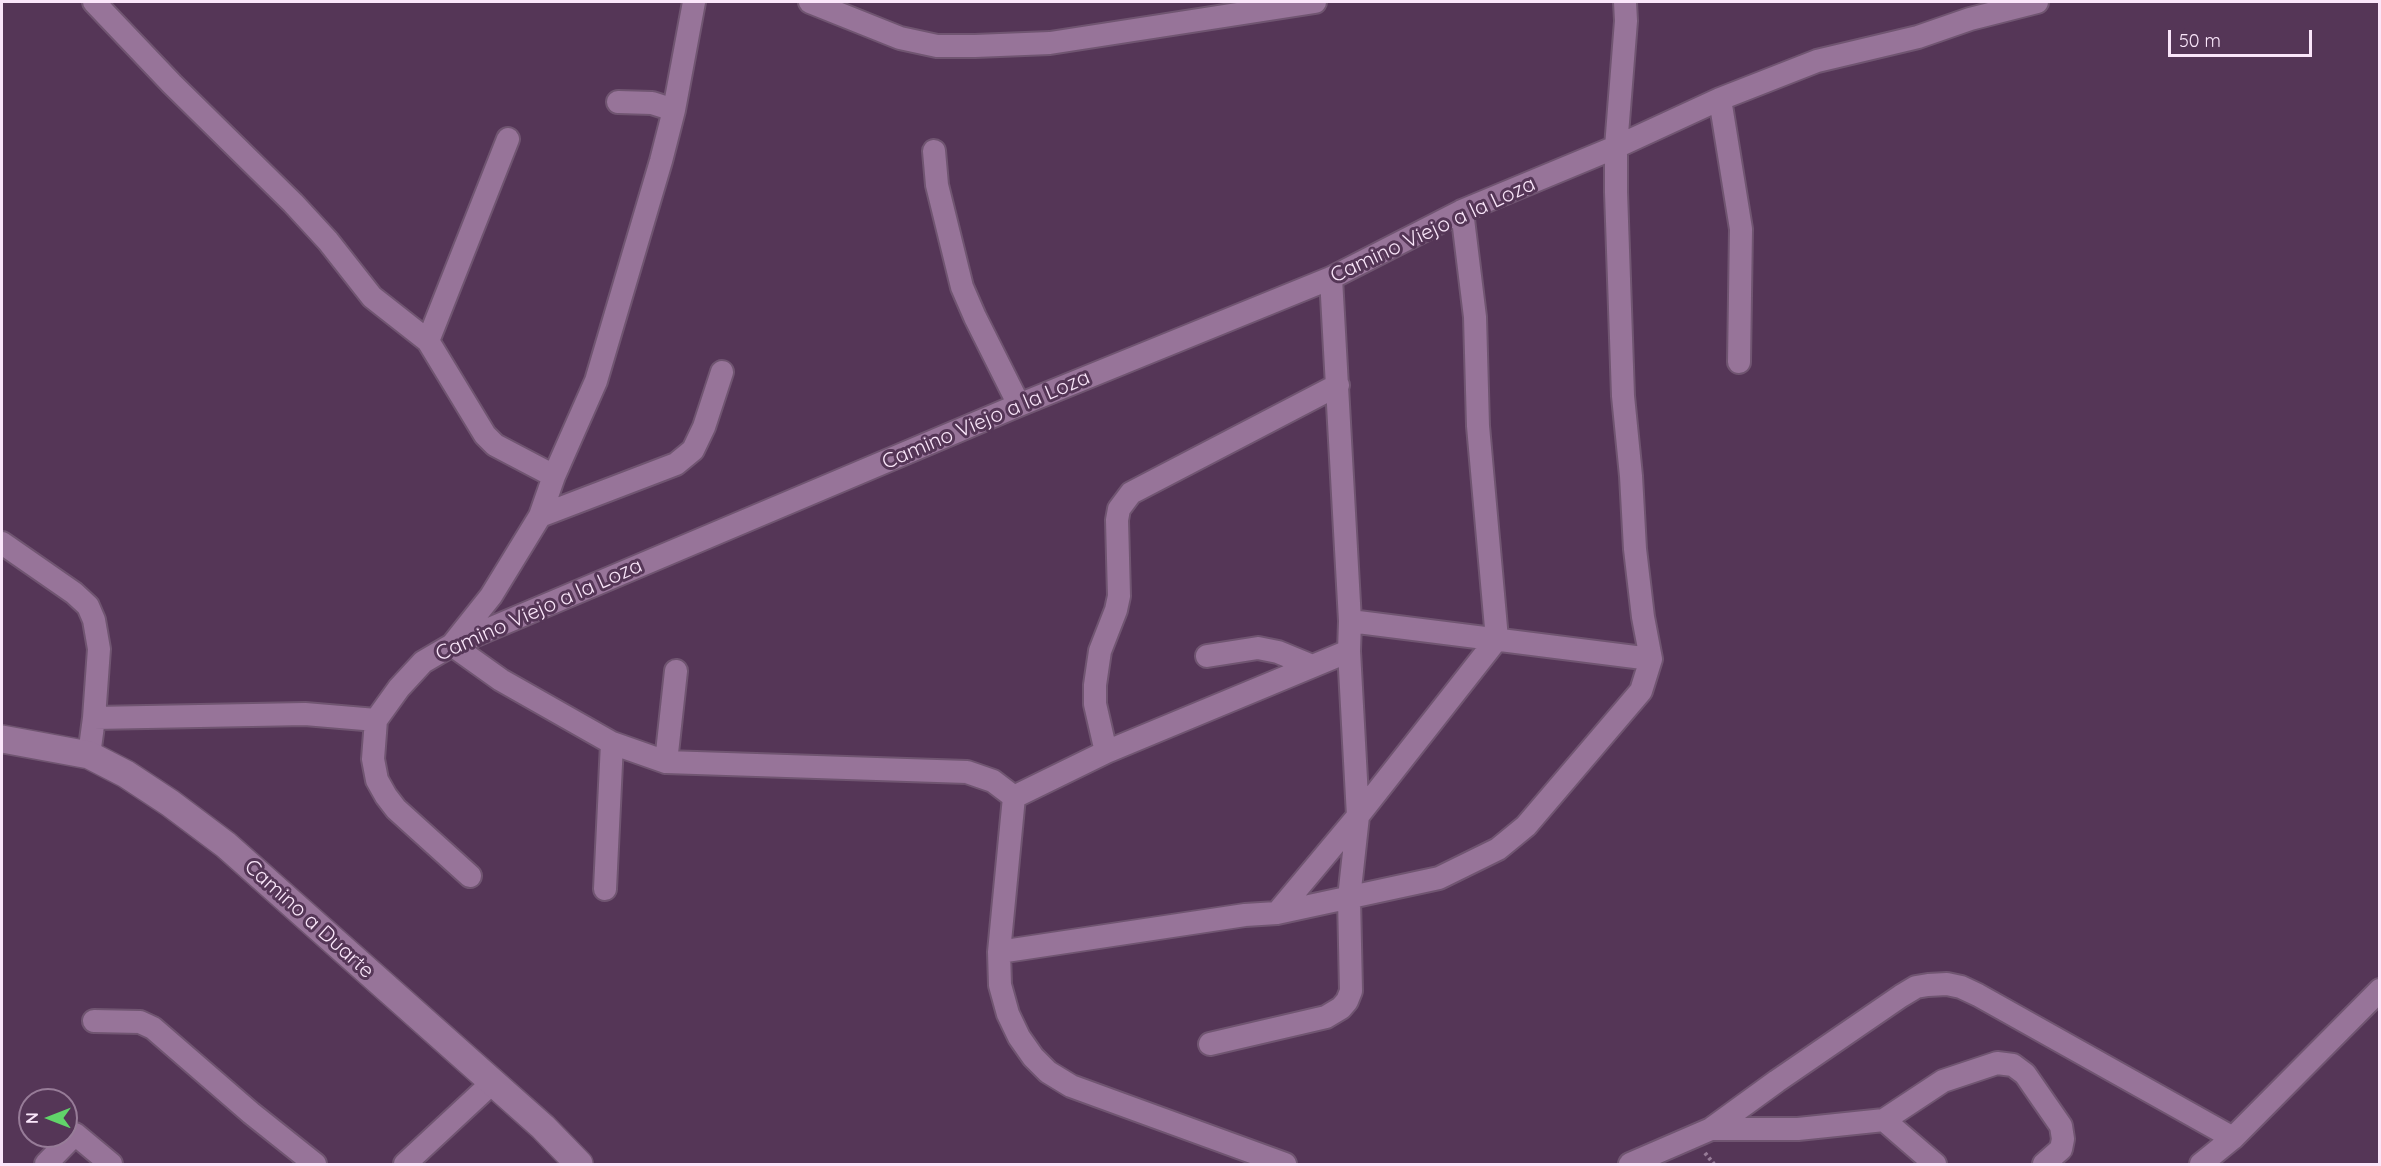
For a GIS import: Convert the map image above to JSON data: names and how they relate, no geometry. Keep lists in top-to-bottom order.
{
  "streets": {
    "street": ["Camino Viejo a la Loza", "Camino a Duarte"]
  },
  "scale_bar": "50 m",
  "north": "left"
}
